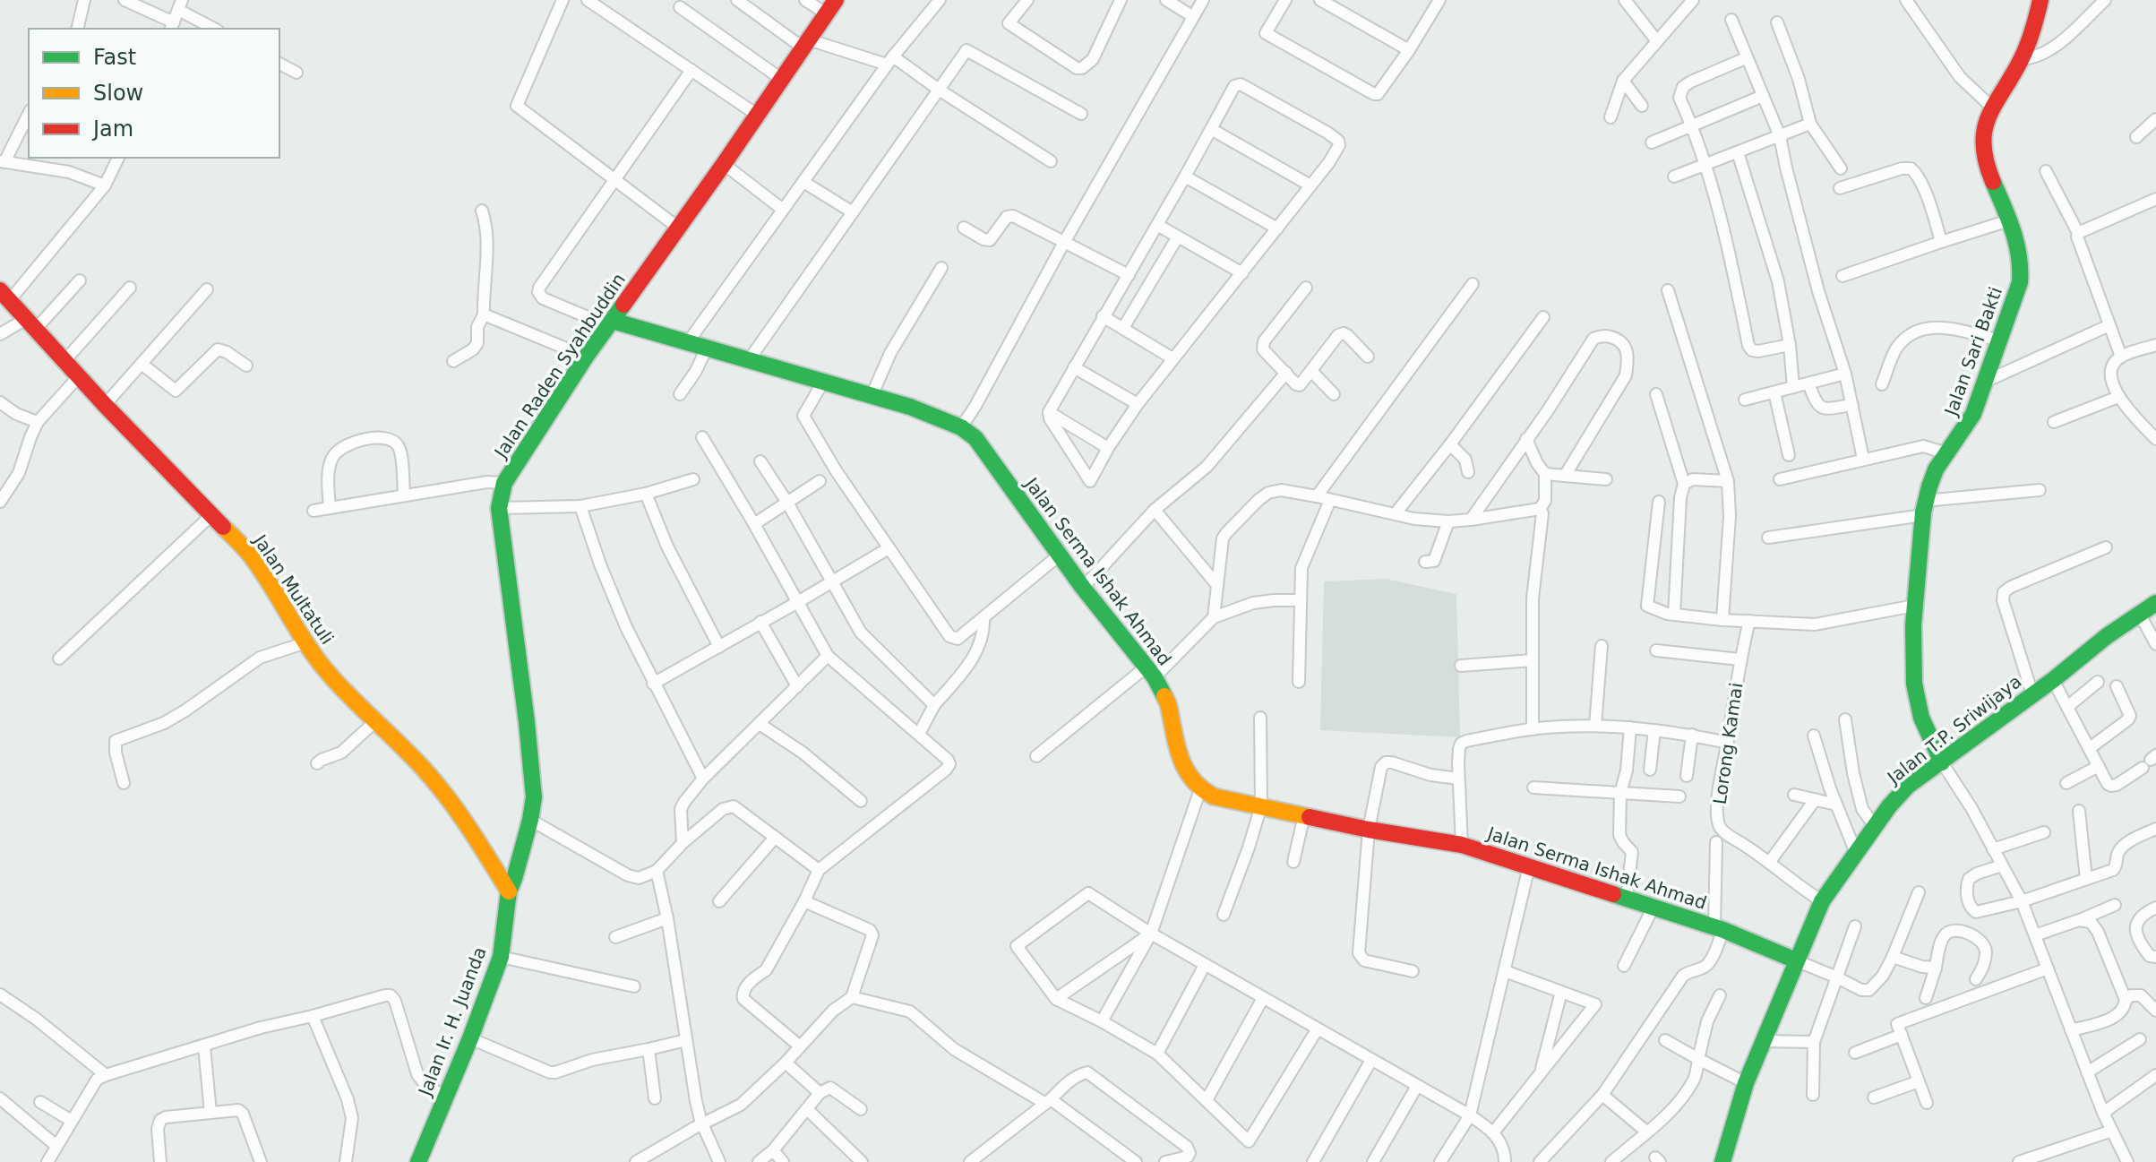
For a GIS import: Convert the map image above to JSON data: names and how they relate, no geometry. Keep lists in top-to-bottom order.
{
  "streets": {
    "main road": [
      "Jalan Sari Bakti",
      "Jalan Raden Syahbuddin",
      "Jalan Serma Ishak Ahmad",
      "Jalan Multatuli",
      "Jalan T.P. Sriwijaya",
      "Jalan Ir. H. Juanda"
    ],
    "street": ["Lorong Kamai"]
  },
  "crossings": [
    ["Jalan Sari Bakti", "Jalan T.P. Sriwijaya"],
    ["Jalan Raden Syahbuddin", "Jalan Serma Ishak Ahmad"],
    ["Jalan Raden Syahbuddin", "Jalan Multatuli"],
    ["Jalan Raden Syahbuddin", "Jalan Ir. H. Juanda"],
    ["Jalan Serma Ishak Ahmad", "Jalan T.P. Sriwijaya"],
    ["Jalan Multatuli", "Jalan Ir. H. Juanda"],
    ["Jalan T.P. Sriwijaya", "Lorong Kamai"]
  ],
  "legend": ["Fast", "Slow", "Jam"]
}
